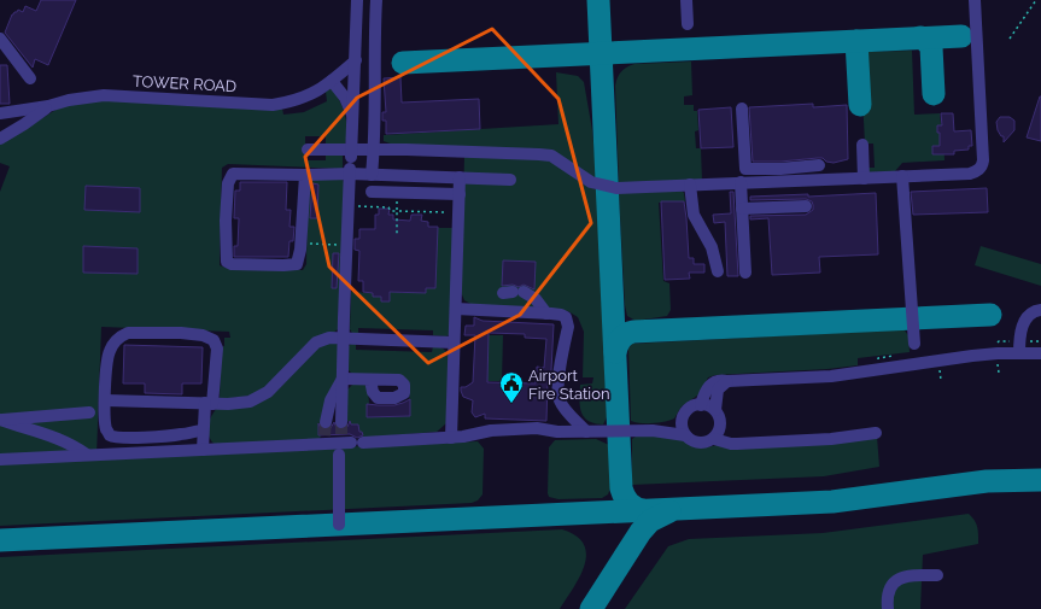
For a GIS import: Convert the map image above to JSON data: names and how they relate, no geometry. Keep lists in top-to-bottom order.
{
  "streets": {
    "street": ["TOWER ROAD"]
  },
  "places": {
    "public building": ["Airport Fire Station"]
  }
}
